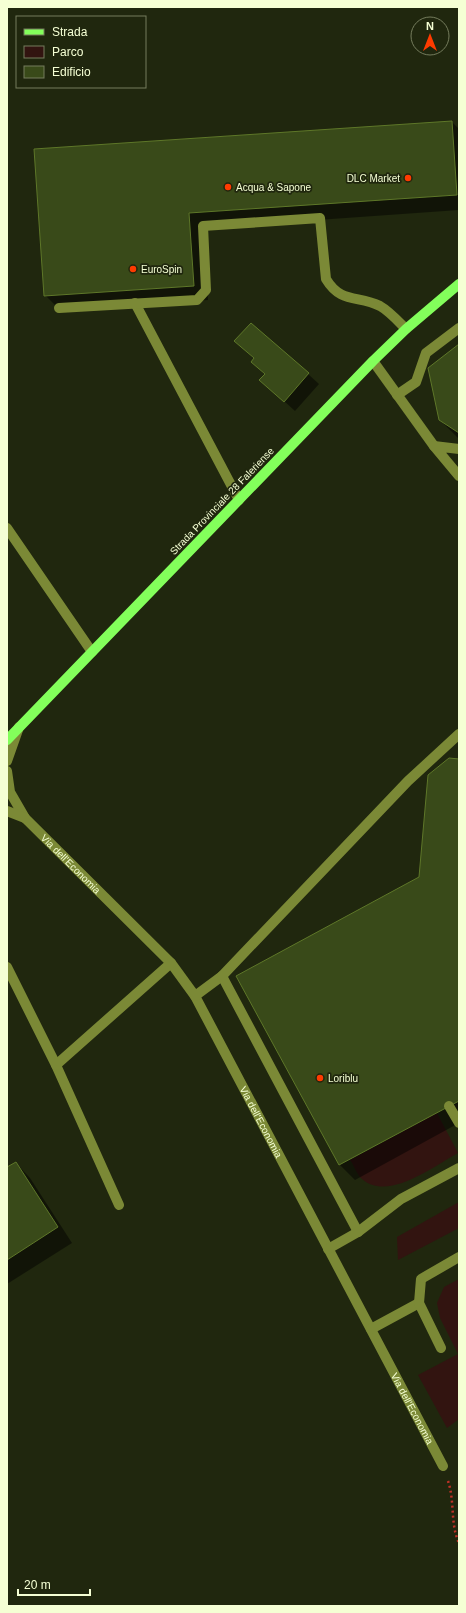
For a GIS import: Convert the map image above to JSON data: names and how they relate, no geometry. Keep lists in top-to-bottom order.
{
  "streets": {
    "main road": ["Strada Provinciale 28 Faleriense"],
    "street": ["Via dell'Economia"]
  },
  "places": [
    "DLC Market",
    "Acqua & Sapone",
    "EuroSpin",
    "Loriblu"
  ],
  "legend": ["Strada", "Parco", "Edificio"],
  "scale_bar": "20 m",
  "north": "top"
}
